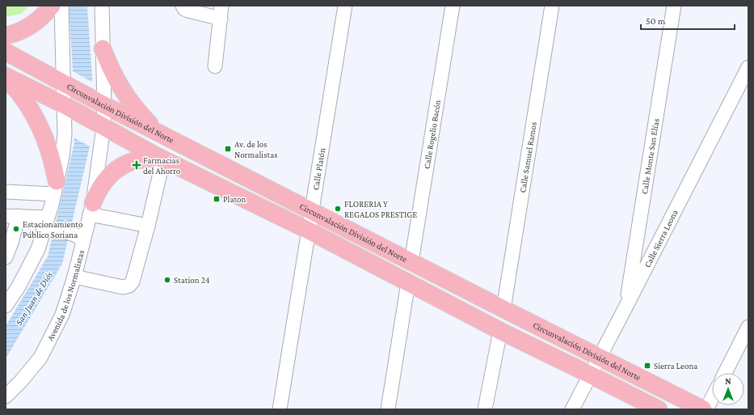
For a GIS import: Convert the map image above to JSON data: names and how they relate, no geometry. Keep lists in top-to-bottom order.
{
  "streets": {
    "main road": ["Circunvalación División del Norte"],
    "street": [
      "Calle Rogelio Bacón",
      "Calle Monte San Elías",
      "Calle Samuel Ramos",
      "Calle Platón",
      "Calle Sierra Leona",
      "Avenida de los Normalistas"
    ]
  },
  "crossings": [
    ["Circunvalación División del Norte", "Calle Rogelio Bacón"],
    ["Circunvalación División del Norte", "Calle Samuel Ramos"],
    ["Circunvalación División del Norte", "Calle Platón"],
    ["Circunvalación División del Norte", "Calle Sierra Leona"],
    ["Circunvalación División del Norte", "Avenida de los Normalistas"],
    ["Calle Monte San Elías", "Calle Sierra Leona"]
  ],
  "water": ["San Juan de Diós"],
  "places": {
    "transit": ["Av. de los Normalistas", "Platon", "Sierra Leona"],
    "health": ["Farmacias del Ahorro"],
    "other": ["FLORERIA Y REGALOS PRESTIGE", "Estacionamiento Público Soriana", "Station 24"]
  },
  "scale_bar": "50 m",
  "north": "top"
}
